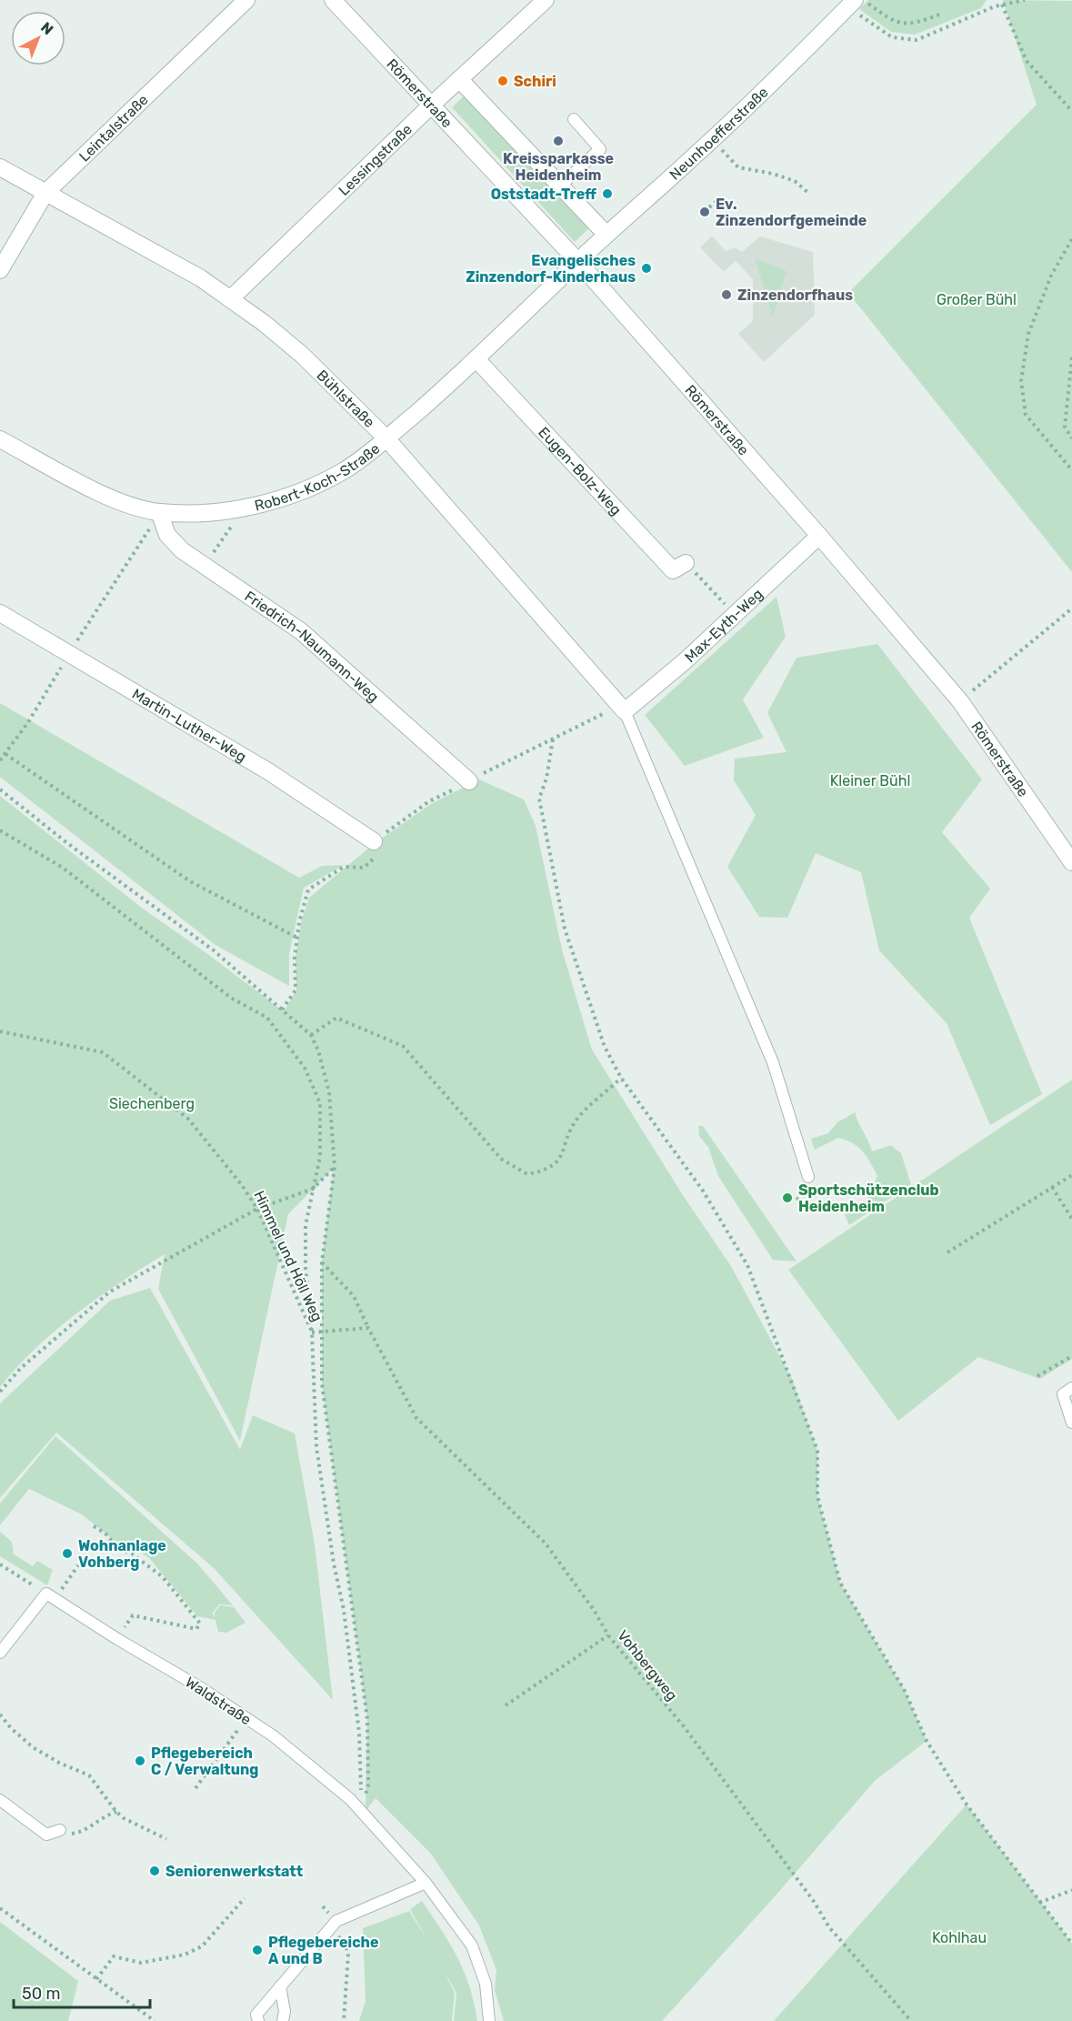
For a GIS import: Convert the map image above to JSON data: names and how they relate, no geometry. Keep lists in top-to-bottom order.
{
  "streets": {
    "street": [
      "Römerstraße",
      "Leintalstraße",
      "Neunhoefferstraße",
      "Lessingstraße",
      "Bühlstraße",
      "Eugen-Bolz-Weg",
      "Robert-Koch-Straße",
      "Max-Eyth-Weg",
      "Friedrich-Naumann-Weg",
      "Martin-Luther-Weg"
    ],
    "lane": ["Waldstraße"],
    "path": ["Himmel und Höll Weg", "Vohbergweg"]
  },
  "crossings": [
    ["Römerstraße", "Neunhoefferstraße"],
    ["Römerstraße", "Lessingstraße"],
    ["Römerstraße", "Robert-Koch-Straße"],
    ["Römerstraße", "Max-Eyth-Weg"],
    ["Leintalstraße", "Bühlstraße"],
    ["Neunhoefferstraße", "Robert-Koch-Straße"],
    ["Lessingstraße", "Bühlstraße"],
    ["Bühlstraße", "Robert-Koch-Straße"],
    ["Bühlstraße", "Max-Eyth-Weg"],
    ["Eugen-Bolz-Weg", "Robert-Koch-Straße"],
    ["Robert-Koch-Straße", "Friedrich-Naumann-Weg"]
  ],
  "parks": [
    "Großer Bühl",
    "Kleiner Bühl",
    "Siechenberg",
    "Kohlhau"
  ],
  "places": [
    "Schiri",
    "Kreissparkasse Heidenheim",
    "Oststadt-Treff",
    "Ev. Zinzendorfgemeinde",
    "Evangelisches Zinzendorf-Kinderhaus",
    "Zinzendorfhaus",
    "Sportschützenclub Heidenheim",
    "Wohnanlage Vohberg",
    "Pflegebereich C / Verwaltung",
    "Seniorenwerkstatt",
    "Pflegebereiche A und B"
  ],
  "scale_bar": "50 m",
  "north": "top right"
}
